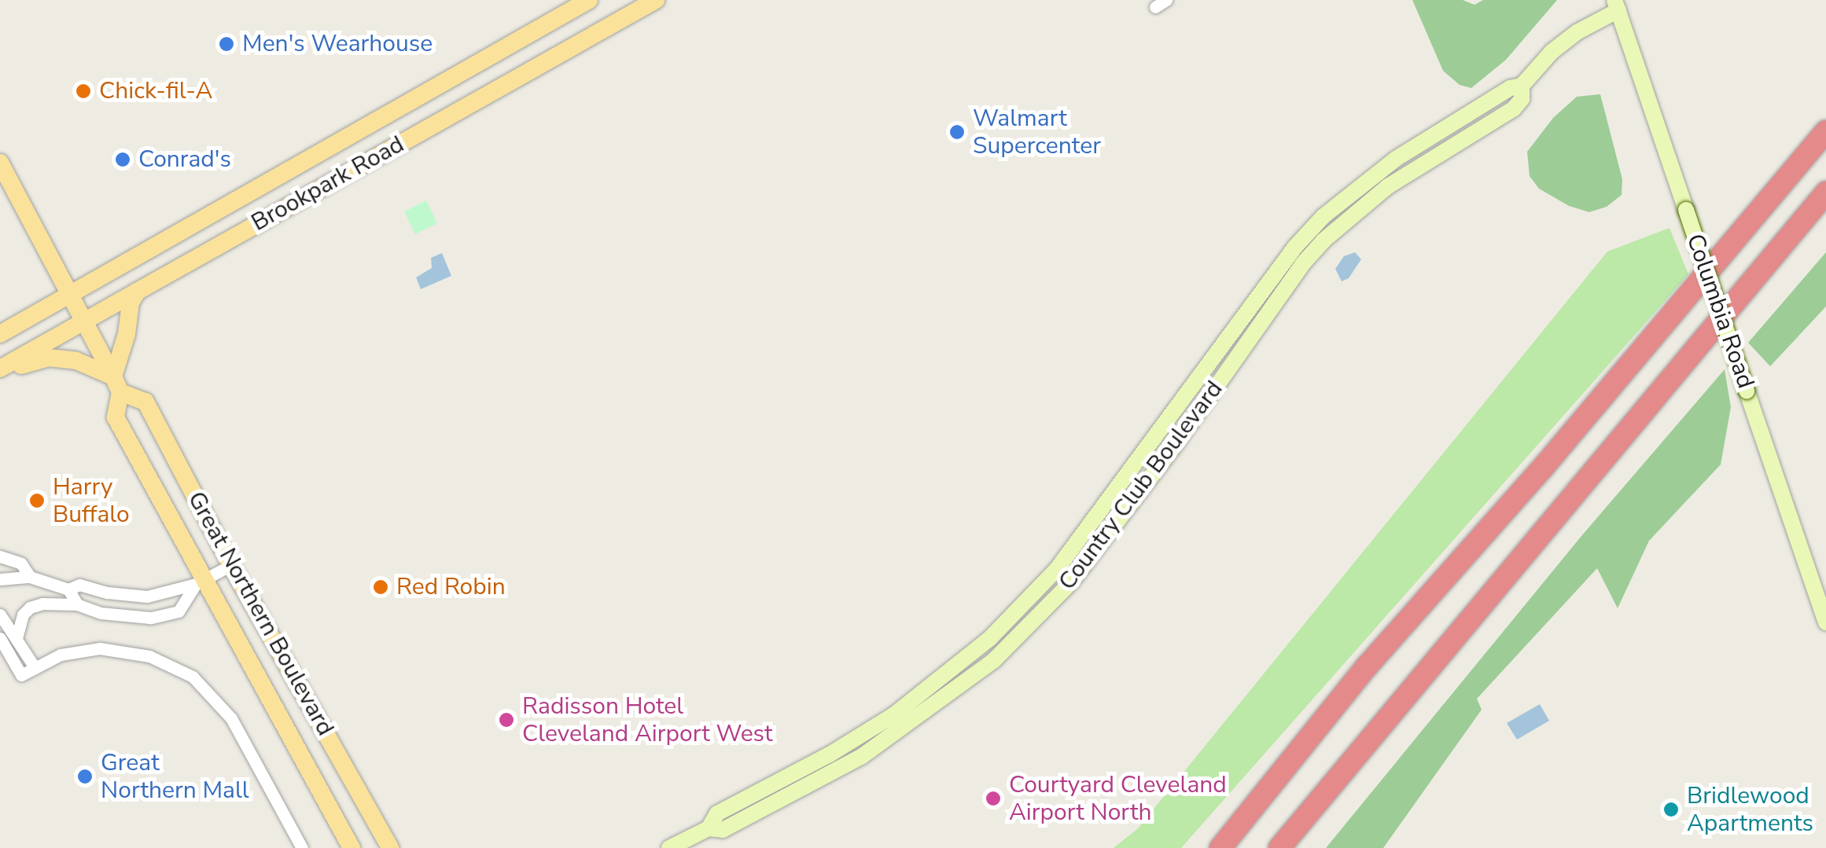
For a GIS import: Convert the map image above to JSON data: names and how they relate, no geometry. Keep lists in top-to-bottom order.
{
  "streets": {
    "main road": ["Brookpark Road", "Great Northern Boulevard"],
    "street": ["Columbia Road", "Country Club Boulevard"]
  },
  "crossings": [
    ["Brookpark Road", "Great Northern Boulevard"],
    ["Columbia Road", "Country Club Boulevard"]
  ],
  "places": [
    "Men's Wearhouse",
    "Chick-fil-A",
    "Walmart Supercenter",
    "Conrad's",
    "Harry Buffalo",
    "Red Robin",
    "Radisson Hotel Cleveland Airport West",
    "Great Northern Mall",
    "Courtyard Cleveland Airport North",
    "Bridlewood Apartments"
  ]
}
